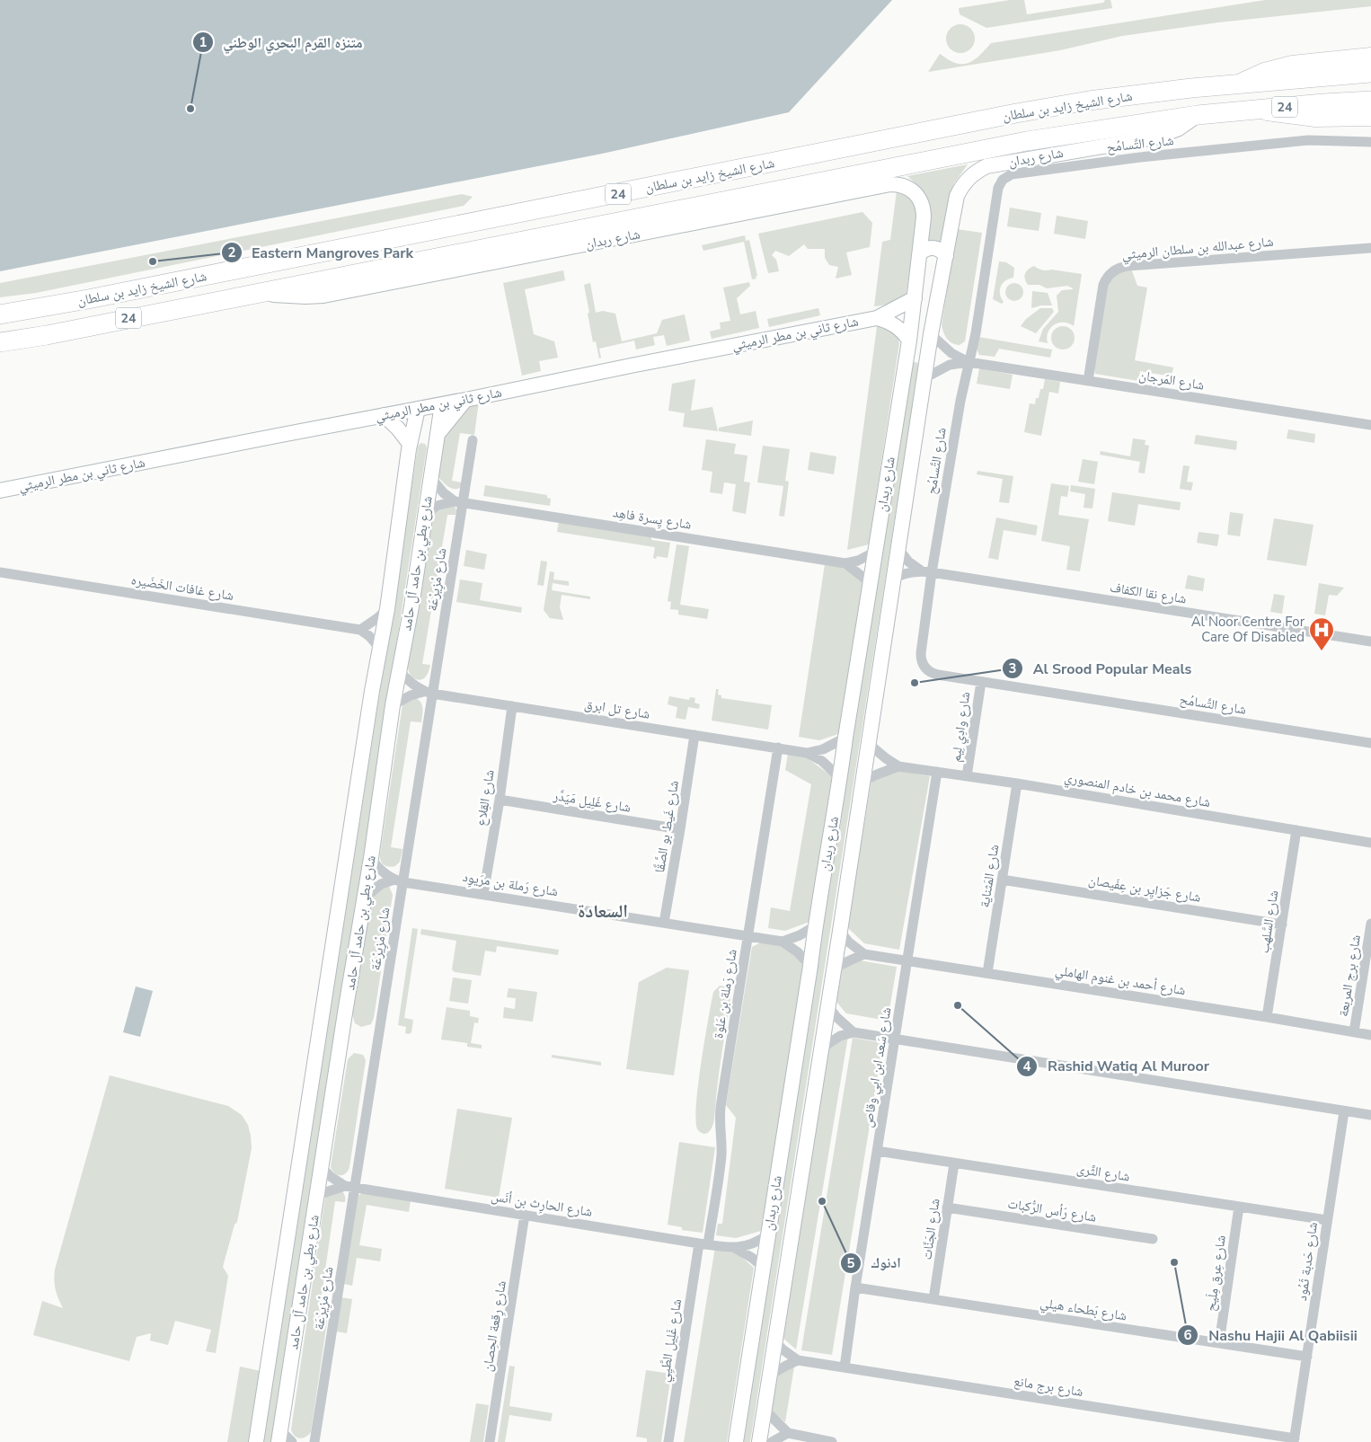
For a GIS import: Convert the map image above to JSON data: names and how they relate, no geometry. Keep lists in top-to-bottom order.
{
  "streets": {
    "highway": ["شارع الشيخ زايد بن سلطان", "24"],
    "main road": ["شارع ربدان", "شارع ثاني بن مطر الرميثي", "شارع بطي بن حامد آل حامد"],
    "street": [
      "شارع التَّسامُح",
      "شارع عبدالله بن سلطان الرميثي",
      "شارع المَرجان",
      "شارع يِسرة فاهِد",
      "شارع مْزِيرْعَة",
      "شارع غافات الخَضَيره",
      "شارع نقا الكفاف",
      "شارع تل ابرق",
      "شارع وادِي لِيم",
      "شارع محمد بن خادم المنصوري",
      "شارع القِلاع",
      "شارع غَلِيل مَيَدَّر",
      "شارع غَيط بو الصَّقَّا",
      "شارع المَثناية",
      "شارع رَملة بن مرَيوِد",
      "شارع جَزايِر بن عِفَيصان",
      "شارع السَّلهب",
      "شارع برج المربعة",
      "شارع أحمد بن غنوم الهاملي",
      "شارع رَملة بن عَلوة",
      "شارع سَعد ابن ابي وقاص",
      "شارع الثَّرى",
      "شارع الحارِث بن أنَس",
      "شارع رَأس الرُّكبات",
      "شارع الجَنَّات",
      "شارع حَدبة ثَمُود",
      "شارع عِرق مِلَيح",
      "شارع بَطحاء هيلي",
      "شارع رِقعة الحِصان",
      "شارع غَلِيل الطَّيِي",
      "شارع برج مانع"
    ]
  },
  "crossings": [
    ["شارع الشيخ زايد بن سلطان", "شارع ربدان"],
    ["شارع التَّسامُح", "شارع المَرجان"],
    ["شارع التَّسامُح", "شارع نقا الكفاف"],
    ["شارع التَّسامُح", "شارع وادِي لِيم"],
    ["شارع ربدان", "شارع ثاني بن مطر الرميثي"],
    ["شارع ربدان", "شارع المَرجان"],
    ["شارع ربدان", "شارع يِسرة فاهِد"],
    ["شارع ربدان", "شارع نقا الكفاف"],
    ["شارع ربدان", "شارع تل ابرق"],
    ["شارع ربدان", "شارع محمد بن خادم المنصوري"],
    ["شارع ربدان", "شارع رَملة بن مرَيوِد"],
    ["شارع ربدان", "شارع الحارِث بن أنَس"],
    ["شارع ربدان", "شارع برج مانع"],
    ["شارع عبدالله بن سلطان الرميثي", "شارع المَرجان"],
    ["شارع ثاني بن مطر الرميثي", "شارع بطي بن حامد آل حامد"],
    ["شارع يِسرة فاهِد", "شارع بطي بن حامد آل حامد"],
    ["شارع يِسرة فاهِد", "شارع مْزِيرْعَة"],
    ["شارع بطي بن حامد آل حامد", "شارع تل ابرق"],
    ["شارع بطي بن حامد آل حامد", "شارع الحارِث بن أنَس"],
    ["شارع مْزِيرْعَة", "شارع تل ابرق"],
    ["شارع مْزِيرْعَة", "شارع رَملة بن مرَيوِد"],
    ["شارع مْزِيرْعَة", "شارع الحارِث بن أنَس"],
    ["شارع تل ابرق", "شارع القِلاع"],
    ["شارع تل ابرق", "شارع غَيط بو الصَّقَّا"],
    ["شارع تل ابرق", "شارع رَملة بن عَلوة"],
    ["شارع وادِي لِيم", "شارع محمد بن خادم المنصوري"],
    ["شارع محمد بن خادم المنصوري", "شارع المَثناية"],
    ["شارع محمد بن خادم المنصوري", "شارع السَّلهب"],
    ["شارع محمد بن خادم المنصوري", "شارع سَعد ابن ابي وقاص"],
    ["شارع القِلاع", "شارع غَلِيل مَيَدَّر"],
    ["شارع القِلاع", "شارع رَملة بن مرَيوِد"],
    ["شارع غَلِيل مَيَدَّر", "شارع غَيط بو الصَّقَّا"],
    ["شارع غَيط بو الصَّقَّا", "شارع رَملة بن مرَيوِد"],
    ["شارع المَثناية", "شارع جَزايِر بن عِفَيصان"],
    ["شارع المَثناية", "شارع أحمد بن غنوم الهاملي"],
    ["شارع رَملة بن مرَيوِد", "شارع رَملة بن عَلوة"],
    ["شارع جَزايِر بن عِفَيصان", "شارع السَّلهب"],
    ["شارع السَّلهب", "شارع أحمد بن غنوم الهاملي"],
    ["شارع برج المربعة", "شارع أحمد بن غنوم الهاملي"],
    ["شارع أحمد بن غنوم الهاملي", "شارع سَعد ابن ابي وقاص"],
    ["شارع رَملة بن عَلوة", "شارع الحارِث بن أنَس"],
    ["شارع رَملة بن عَلوة", "شارع غَلِيل الطَّيِي"],
    ["شارع سَعد ابن ابي وقاص", "شارع الثَّرى"],
    ["شارع سَعد ابن ابي وقاص", "شارع بَطحاء هيلي"],
    ["شارع سَعد ابن ابي وقاص", "شارع برج مانع"],
    ["شارع الثَّرى", "شارع الجَنَّات"],
    ["شارع الثَّرى", "شارع حَدبة ثَمُود"],
    ["شارع الثَّرى", "شارع عِرق مِلَيح"],
    ["شارع الحارِث بن أنَس", "شارع رِقعة الحِصان"],
    ["شارع الحارِث بن أنَس", "شارع غَلِيل الطَّيِي"],
    ["شارع رَأس الرُّكبات", "شارع الجَنَّات"],
    ["شارع الجَنَّات", "شارع بَطحاء هيلي"],
    ["شارع حَدبة ثَمُود", "شارع بَطحاء هيلي"],
    ["شارع حَدبة ثَمُود", "شارع برج مانع"],
    ["شارع عِرق مِلَيح", "شارع بَطحاء هيلي"]
  ],
  "districts": ["السعادة"],
  "places": {
    "other": [
      "متنزه القرم البحري الوطني",
      "Eastern Mangroves Park",
      "Al Srood Popular Meals",
      "Rashid Watiq Al Muroor",
      "ادنوك",
      "Nashu Hajii Al Qabiisii"
    ],
    "hospital": ["Al Noor Centre For Care Of Disabled"]
  }
}
